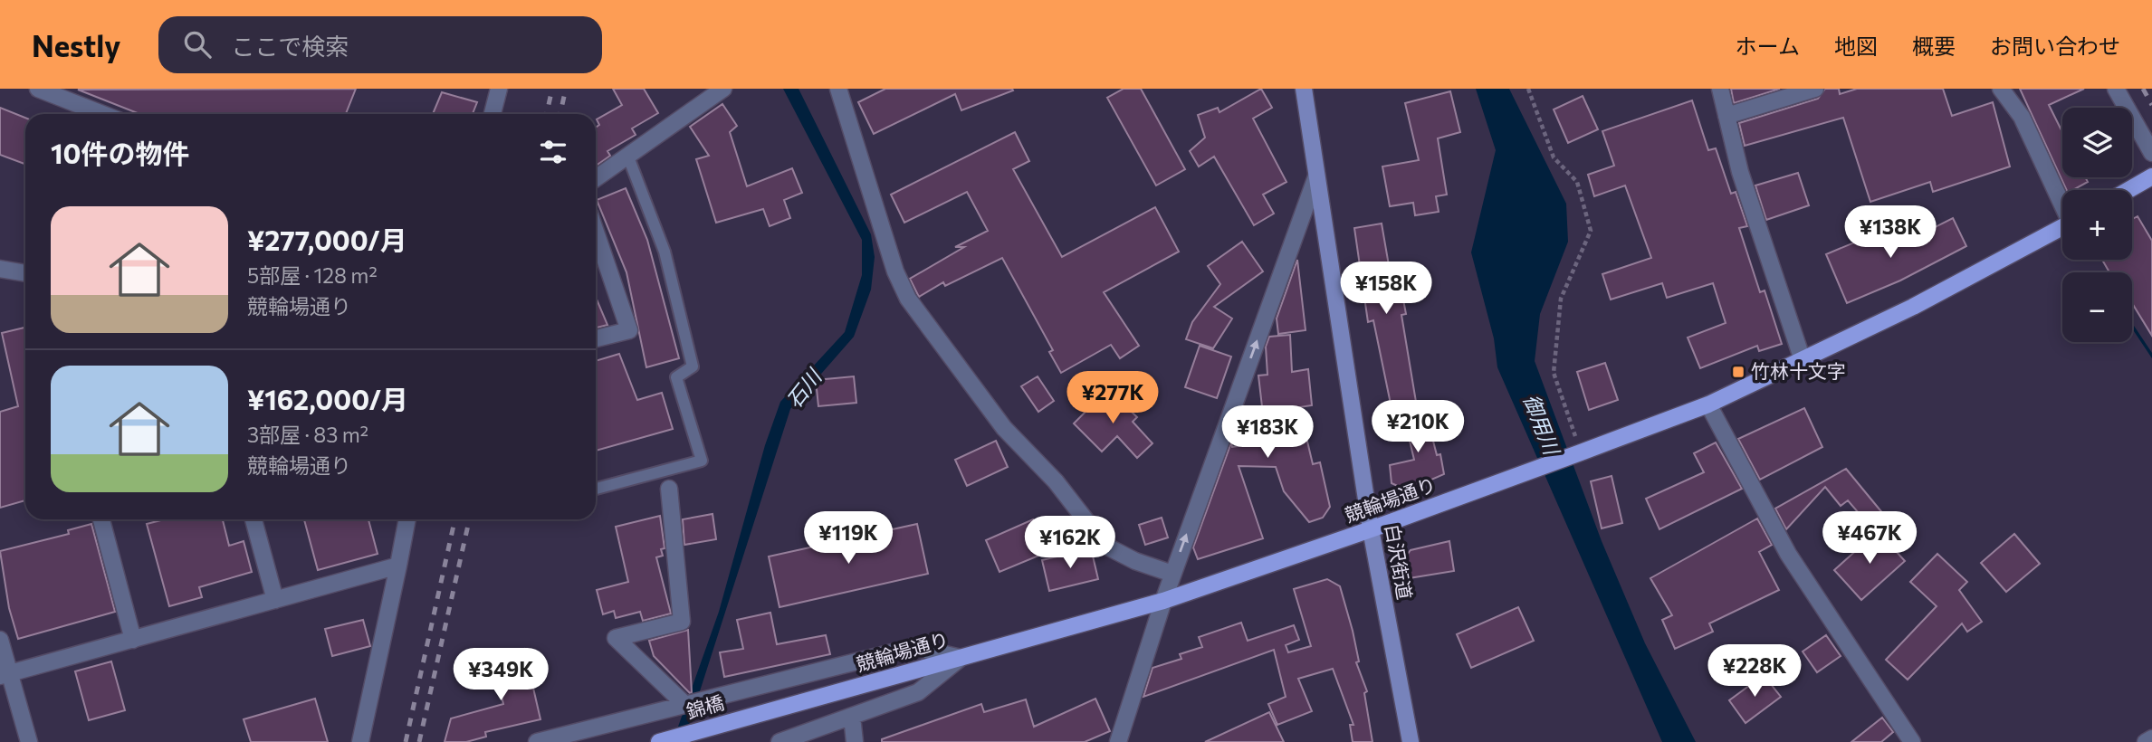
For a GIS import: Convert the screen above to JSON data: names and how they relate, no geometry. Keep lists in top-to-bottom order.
{
  "streets": {
    "main road": ["競輪場通り", "白沢街道", "錦橋"]
  },
  "crossings": [
    ["競輪場通り", "白沢街道"],
    ["競輪場通り", "錦橋"]
  ],
  "water": ["石川", "御用川"],
  "places": {
    "transit": ["竹林十文字"]
  },
  "page": {
    "header": "Nestly",
    "search": "ここで検索",
    "nav": [
      "ホーム",
      "地図",
      "概要",
      "お問い合わせ"
    ],
    "map_buttons": ["+", "−"],
    "heading": "10件の物件",
    "list": [
      {
        "name": "¥277,000/月",
        "note": "5部屋 · 128 m² · 競輪場通り"
      },
      {
        "name": "¥162,000/月",
        "note": "3部屋 · 83 m² · 競輪場通り"
      }
    ],
    "price": [
      "¥138K",
      "¥158K",
      "¥277K",
      "¥210K",
      "¥183K",
      "¥119K",
      "¥467K",
      "¥162K",
      "¥228K",
      "¥349K"
    ]
  }
}
